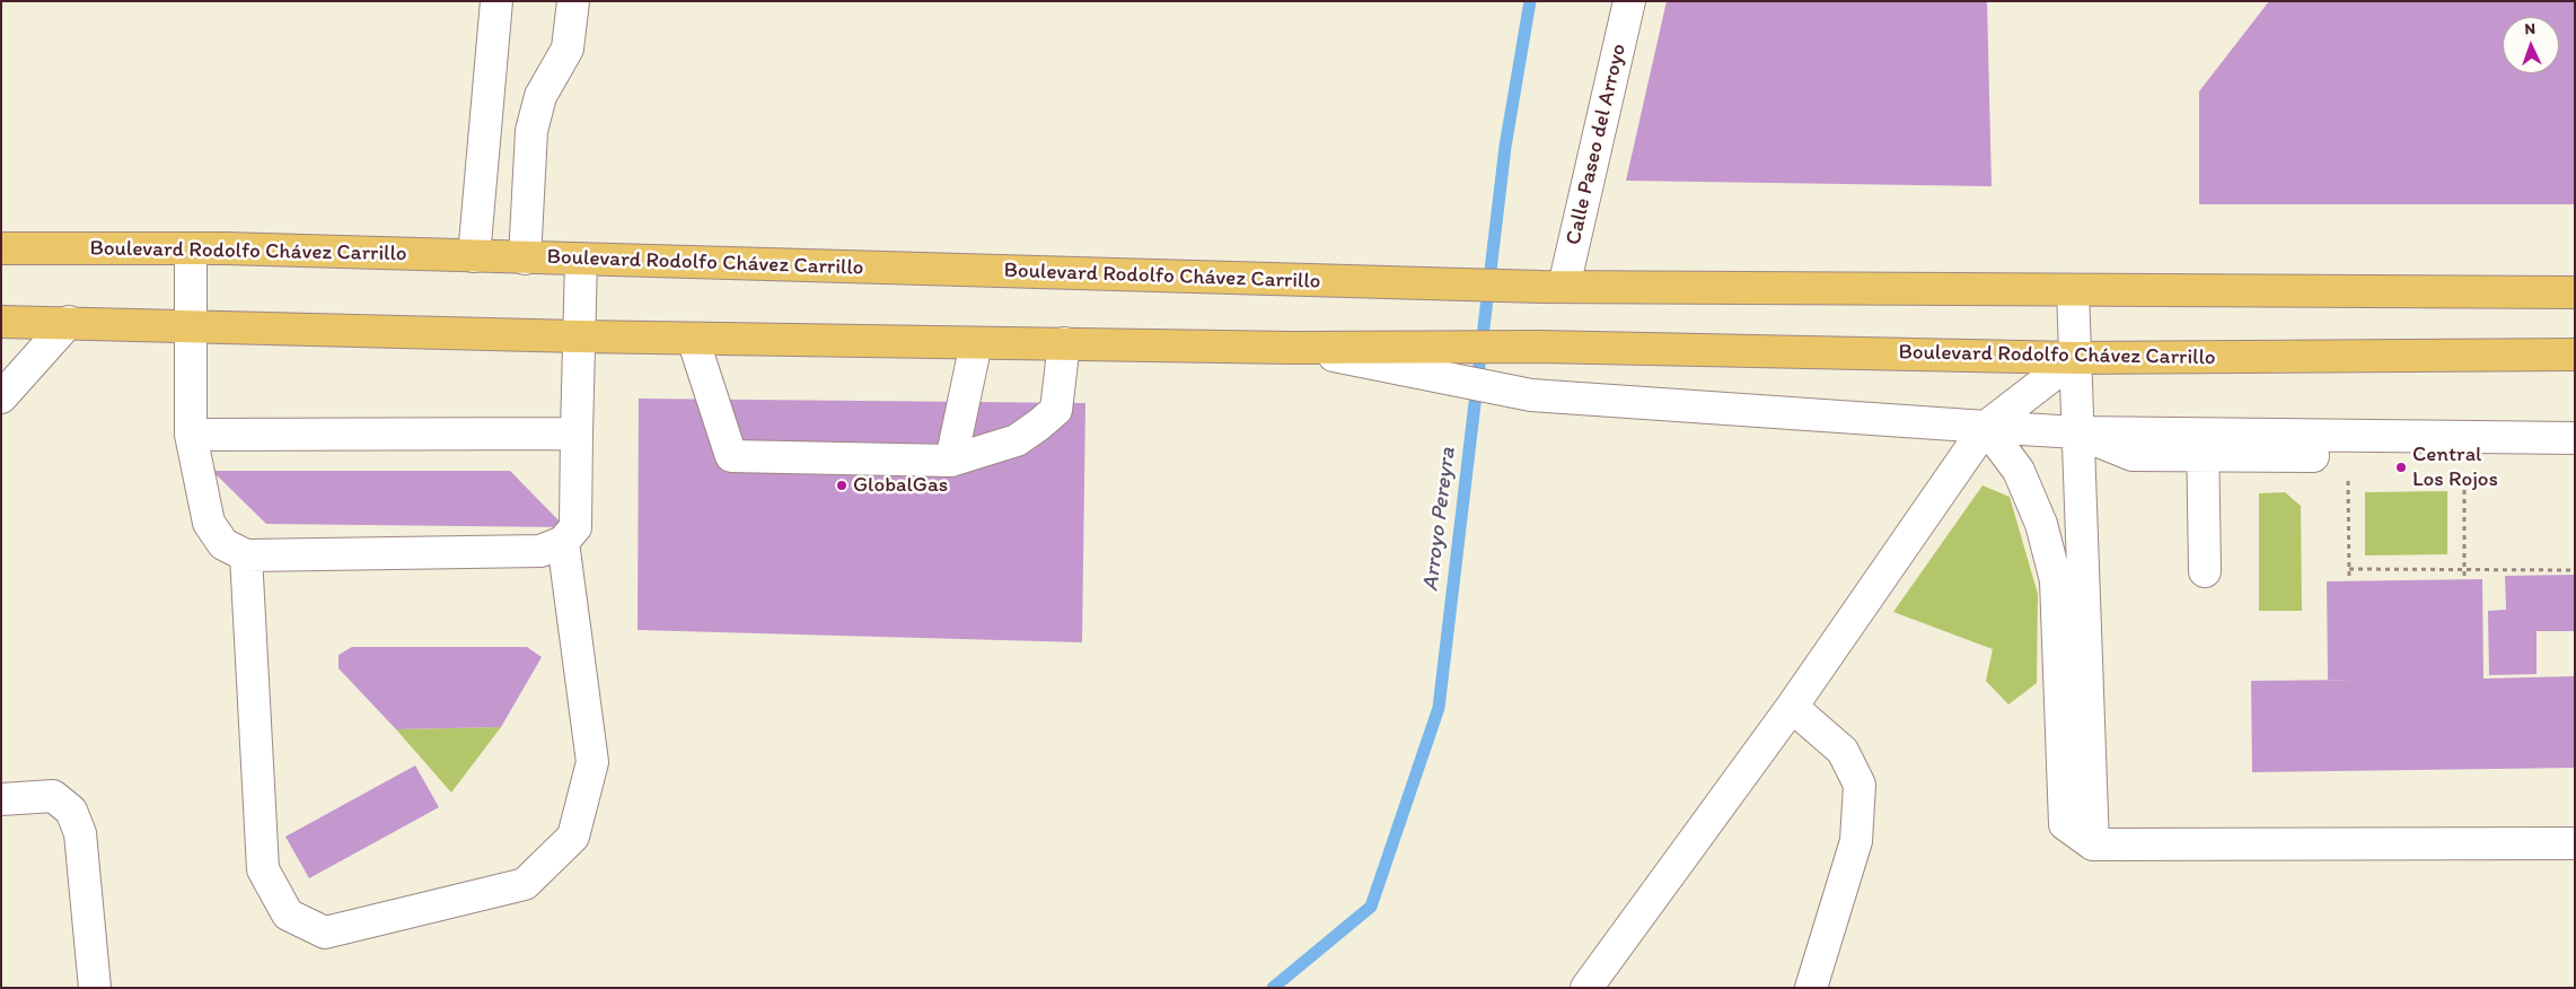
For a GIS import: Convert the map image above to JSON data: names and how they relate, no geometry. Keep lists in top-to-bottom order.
{
  "streets": {
    "main road": ["Boulevard Rodolfo Chávez Carrillo"],
    "street": ["Calle Paseo del Arroyo"]
  },
  "crossings": [
    ["Calle Paseo del Arroyo", "Boulevard Rodolfo Chávez Carrillo"]
  ],
  "water": ["Arroyo Pereyra"],
  "places": ["Central Los Rojos", "GlobalGas"],
  "north": "top"
}
